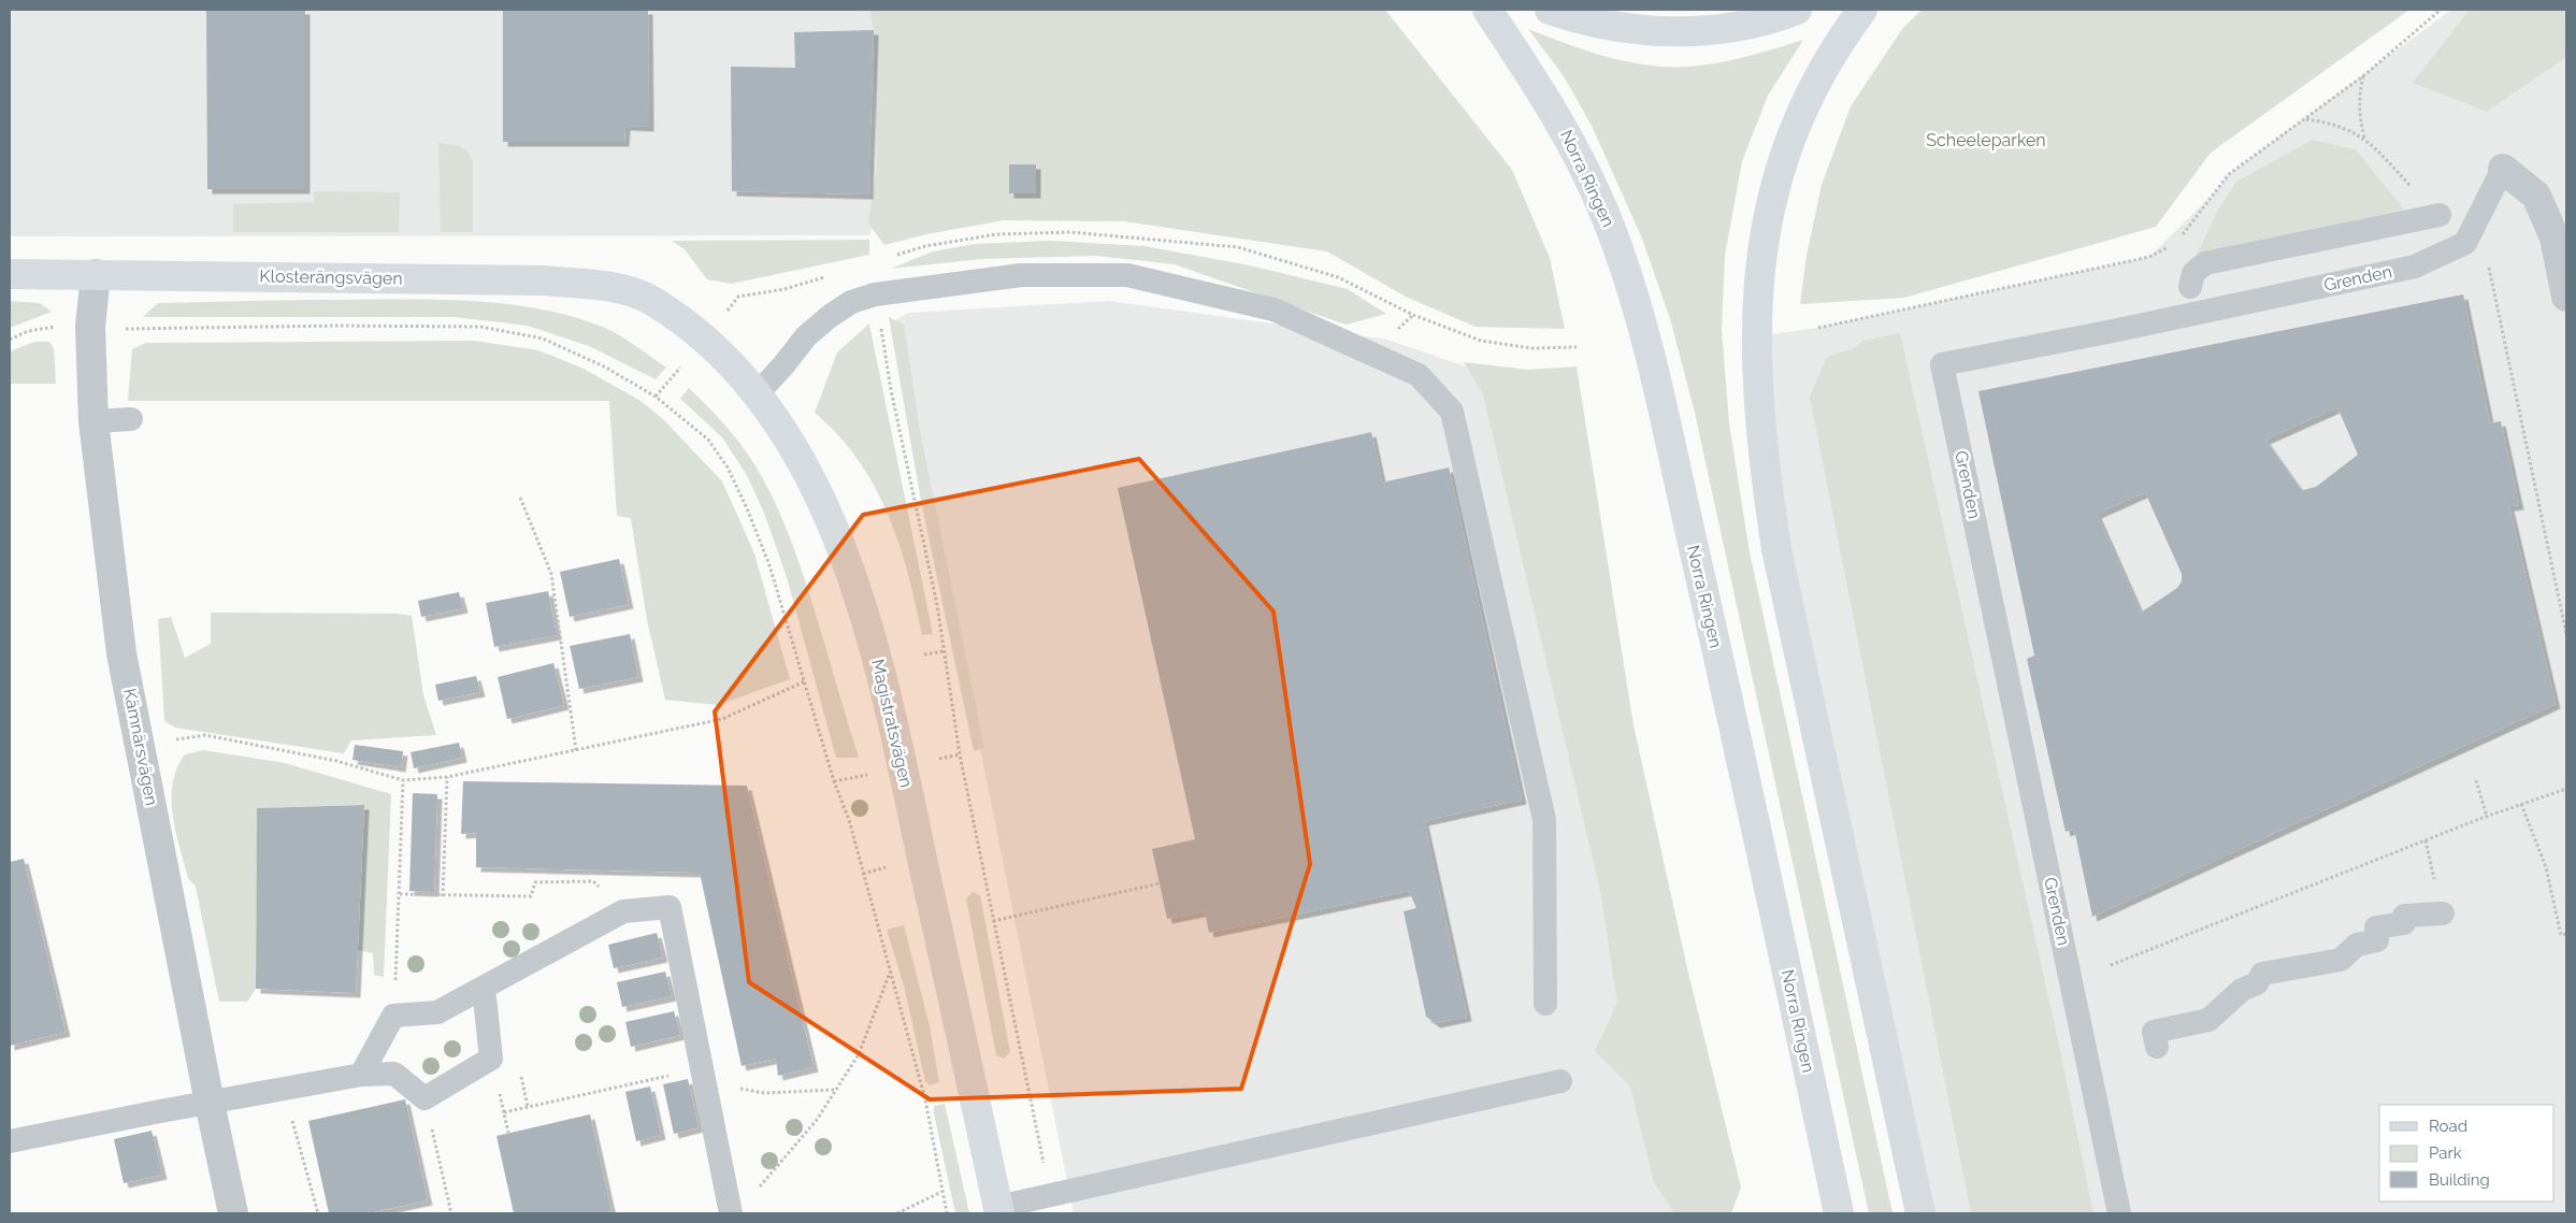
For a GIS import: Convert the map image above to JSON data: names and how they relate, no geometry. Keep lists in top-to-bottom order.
{
  "streets": {
    "main road": ["Norra Ringen", "Klosterängsvägen", "Magistratsvägen"],
    "street": ["Kämnärsvägen"],
    "lane": ["Grenden"]
  },
  "crossings": [
    ["Klosterängsvägen", "Magistratsvägen"],
    ["Klosterängsvägen", "Kämnärsvägen"]
  ],
  "parks": ["Scheeleparken"],
  "legend": ["Road", "Park", "Building"]
}
